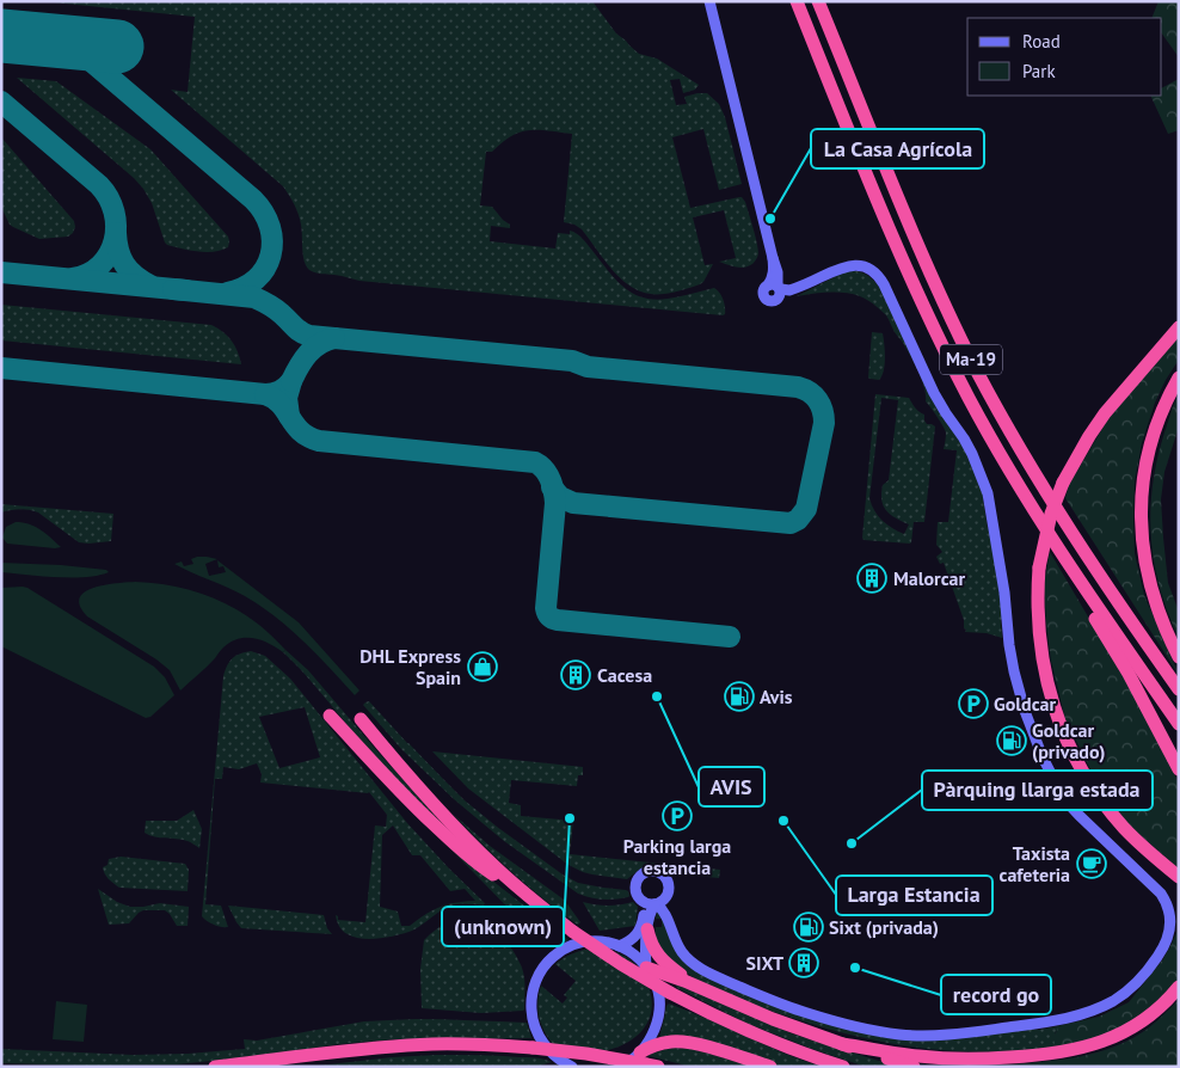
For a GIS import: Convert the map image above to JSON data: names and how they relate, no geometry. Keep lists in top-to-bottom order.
{
  "streets": {
    "highway": ["Ma-19"]
  },
  "places": {
    "other": [
      "La Casa Agrícola",
      "AVIS",
      "(unknown)",
      "Larga Estancia",
      "Pàrquing llarga estada",
      "record go"
    ],
    "building": ["Malorcar", "Cacesa", "SIXT"],
    "shop": ["DHL Express Spain"],
    "fuel station": ["Avis", "Goldcar (privado)", "Sixt (privada)"],
    "parking": ["Goldcar", "Parking larga estancia"],
    "cafe": ["Taxista cafeteria"]
  },
  "legend": ["Road", "Park"]
}
